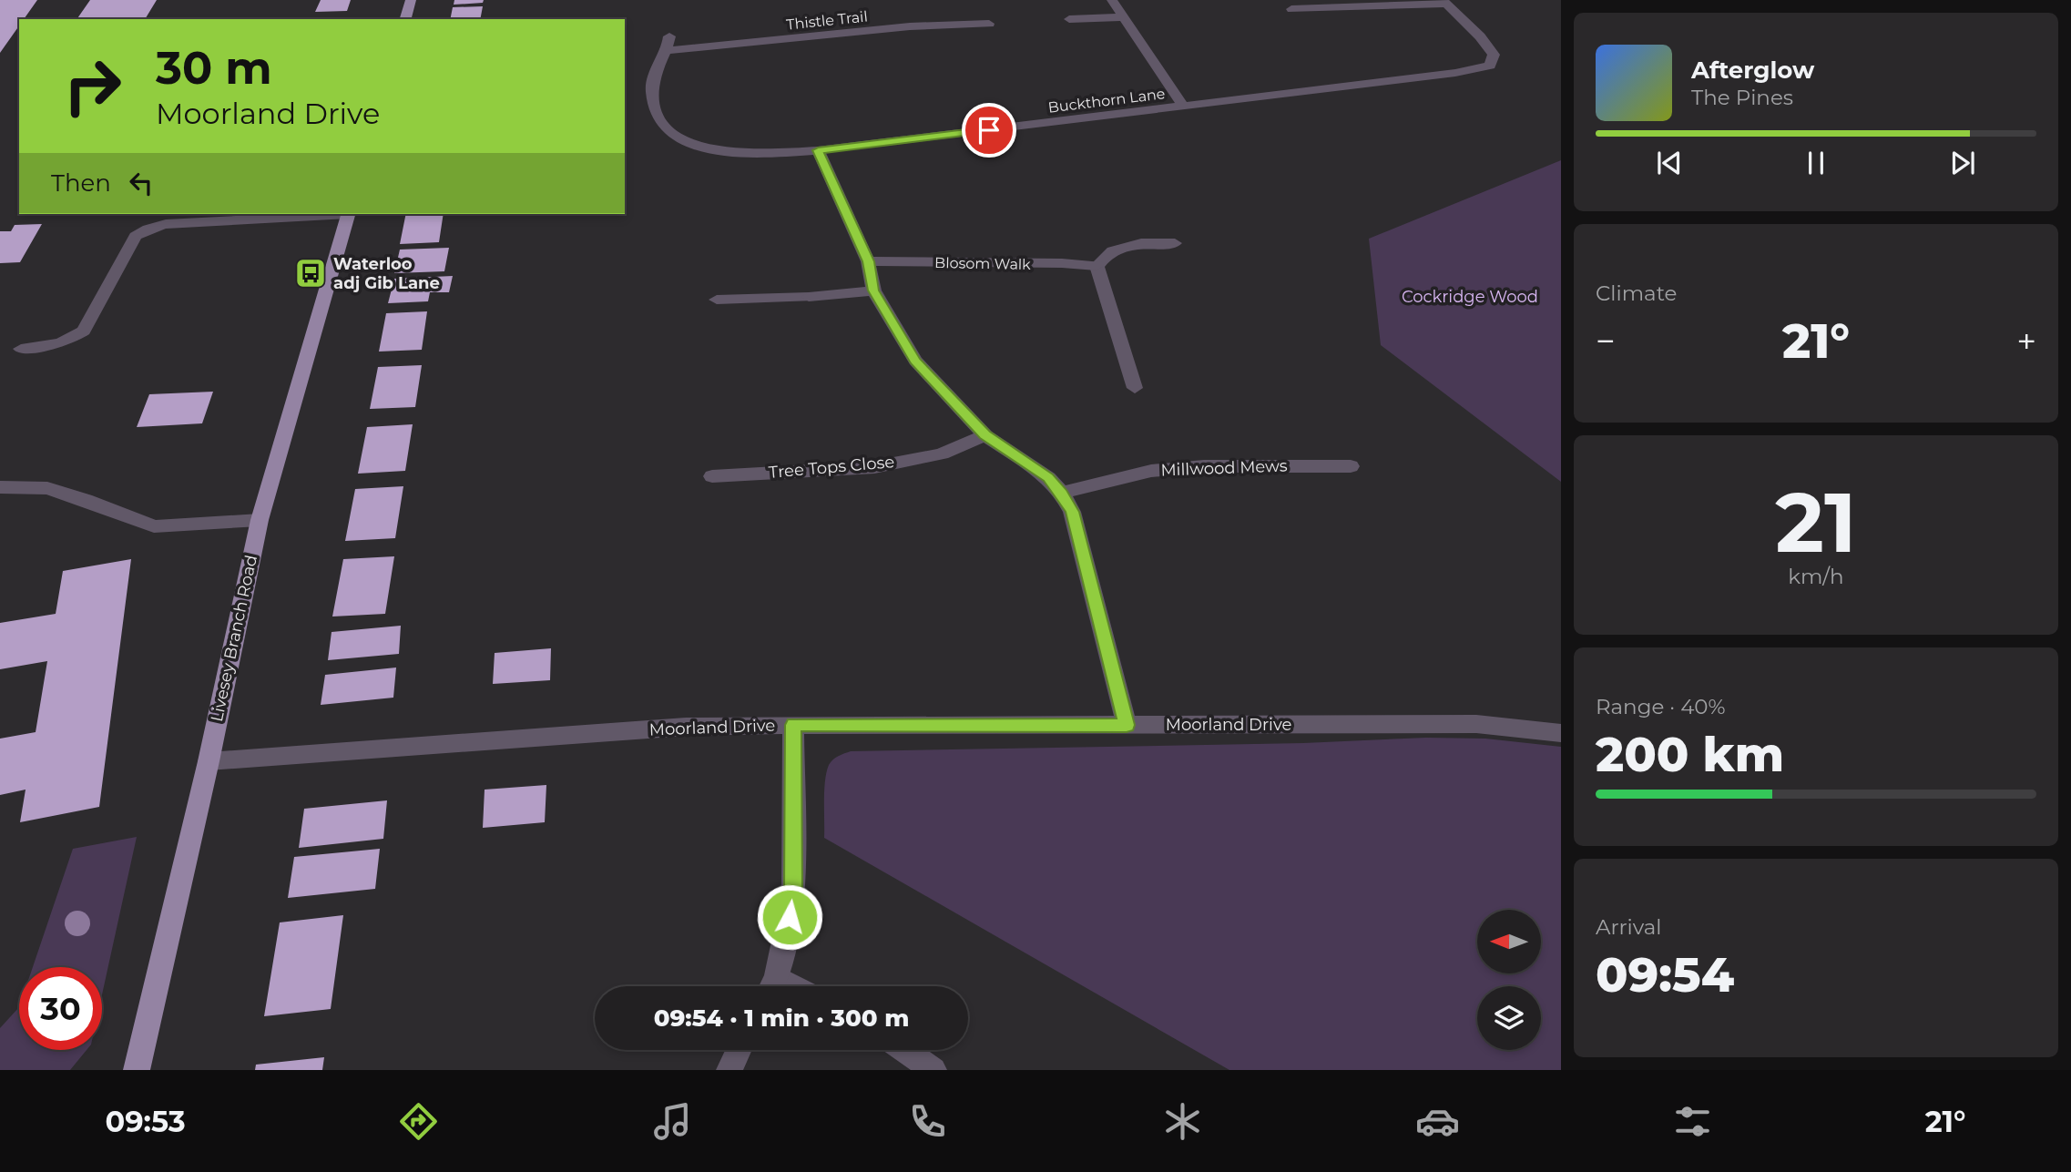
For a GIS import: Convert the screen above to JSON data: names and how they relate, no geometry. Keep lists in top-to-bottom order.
{
  "streets": {
    "main road": ["Livesey Branch Road"],
    "street": [
      "Thistle Trail",
      "Buckthorn Lane",
      "Blosom Walk",
      "Tree Tops Close",
      "Millwood Mews",
      "Moorland Drive"
    ]
  },
  "crossings": [
    ["Thistle Trail", "Buckthorn Lane"],
    ["Livesey Branch Road", "Moorland Drive"]
  ],
  "parks": ["Cockridge Wood"],
  "places": {
    "bus stop": ["Waterloo adj Gib Lane"]
  },
  "north": "left",
  "page": {
    "turn": ["30 m", "Moorland Drive"],
    "song": ["Afterglow", "The Pines"],
    "then": "Then",
    "tile": [
      "Climate",
      ["21", "km/h"],
      ["Range · 40%", "200 km"],
      ["Arrival", "09:54"]
    ],
    "heat": ["−", "21°", "+"],
    "limit": "30",
    "trip": "09:54 · 1 min · 300 m",
    "tabs": ["09:53", "21°"]
  }
}
